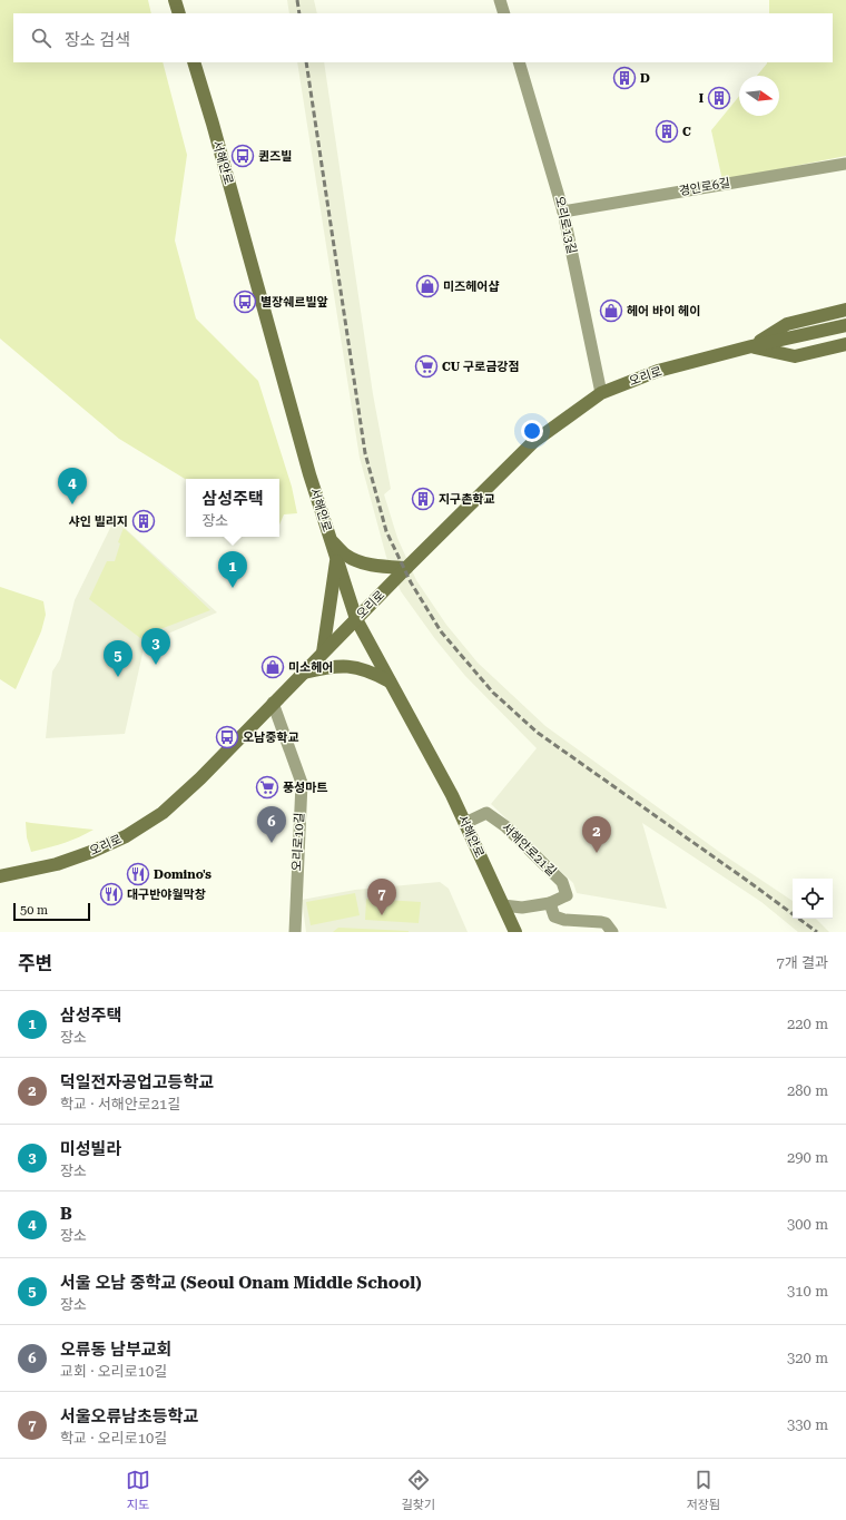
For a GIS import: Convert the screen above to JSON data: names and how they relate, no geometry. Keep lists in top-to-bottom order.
{
  "streets": {
    "main road": ["서해안로", "오리로"],
    "street": [
      "경인로6길",
      "오리로13길",
      "오리로10길",
      "서해안로21길"
    ]
  },
  "crossings": [
    ["서해안로", "오리로"],
    ["서해안로", "서해안로21길"],
    ["경인로6길", "오리로13길"],
    ["오리로13길", "오리로"],
    ["오리로", "오리로10길"]
  ],
  "places": {
    "building": [
      "D",
      "I",
      "C",
      "지구촌학교",
      "샤인 빌리지"
    ],
    "bus stop": ["퀸즈빌", "별장쉐르빌앞", "오남중학교"],
    "shop": ["미즈헤어샵", "헤어 바이 헤이", "미소헤어"],
    "supermarket": ["CU 구로금강점", "풍성마트"],
    "restaurant": ["Domino's", "대구반야월막창"]
  },
  "scale_bar": "50 m",
  "north": "right",
  "page": {
    "search": "장소 검색",
    "pins": [
      "4",
      "1",
      "3",
      "5",
      "6",
      "2",
      "7"
    ],
    "popup": ["삼성주택", "장소"],
    "scale": "50 m",
    "heading": ["주변", "7개 결과"],
    "list": [
      {
        "mark": "1",
        "name": "삼성주택",
        "note": "장소",
        "value": "220 m"
      },
      {
        "mark": "2",
        "name": "덕일전자공업고등학교",
        "note": "학교 · 서해안로21길",
        "value": "280 m"
      },
      {
        "mark": "3",
        "name": "미성빌라",
        "note": "장소",
        "value": "290 m"
      },
      {
        "mark": "4",
        "name": "B",
        "note": "장소",
        "value": "300 m"
      },
      {
        "mark": "5",
        "name": "서울 오남 중학교 (Seoul Onam Middle School)",
        "note": "장소",
        "value": "310 m"
      },
      {
        "mark": "6",
        "name": "오류동 남부교회",
        "note": "교회 · 오리로10길",
        "value": "320 m"
      },
      {
        "mark": "7",
        "name": "서울오류남초등학교",
        "note": "학교 · 오리로10길",
        "value": "330 m"
      }
    ],
    "nav": ["지도", "길찾기", "저장됨"]
  }
}
